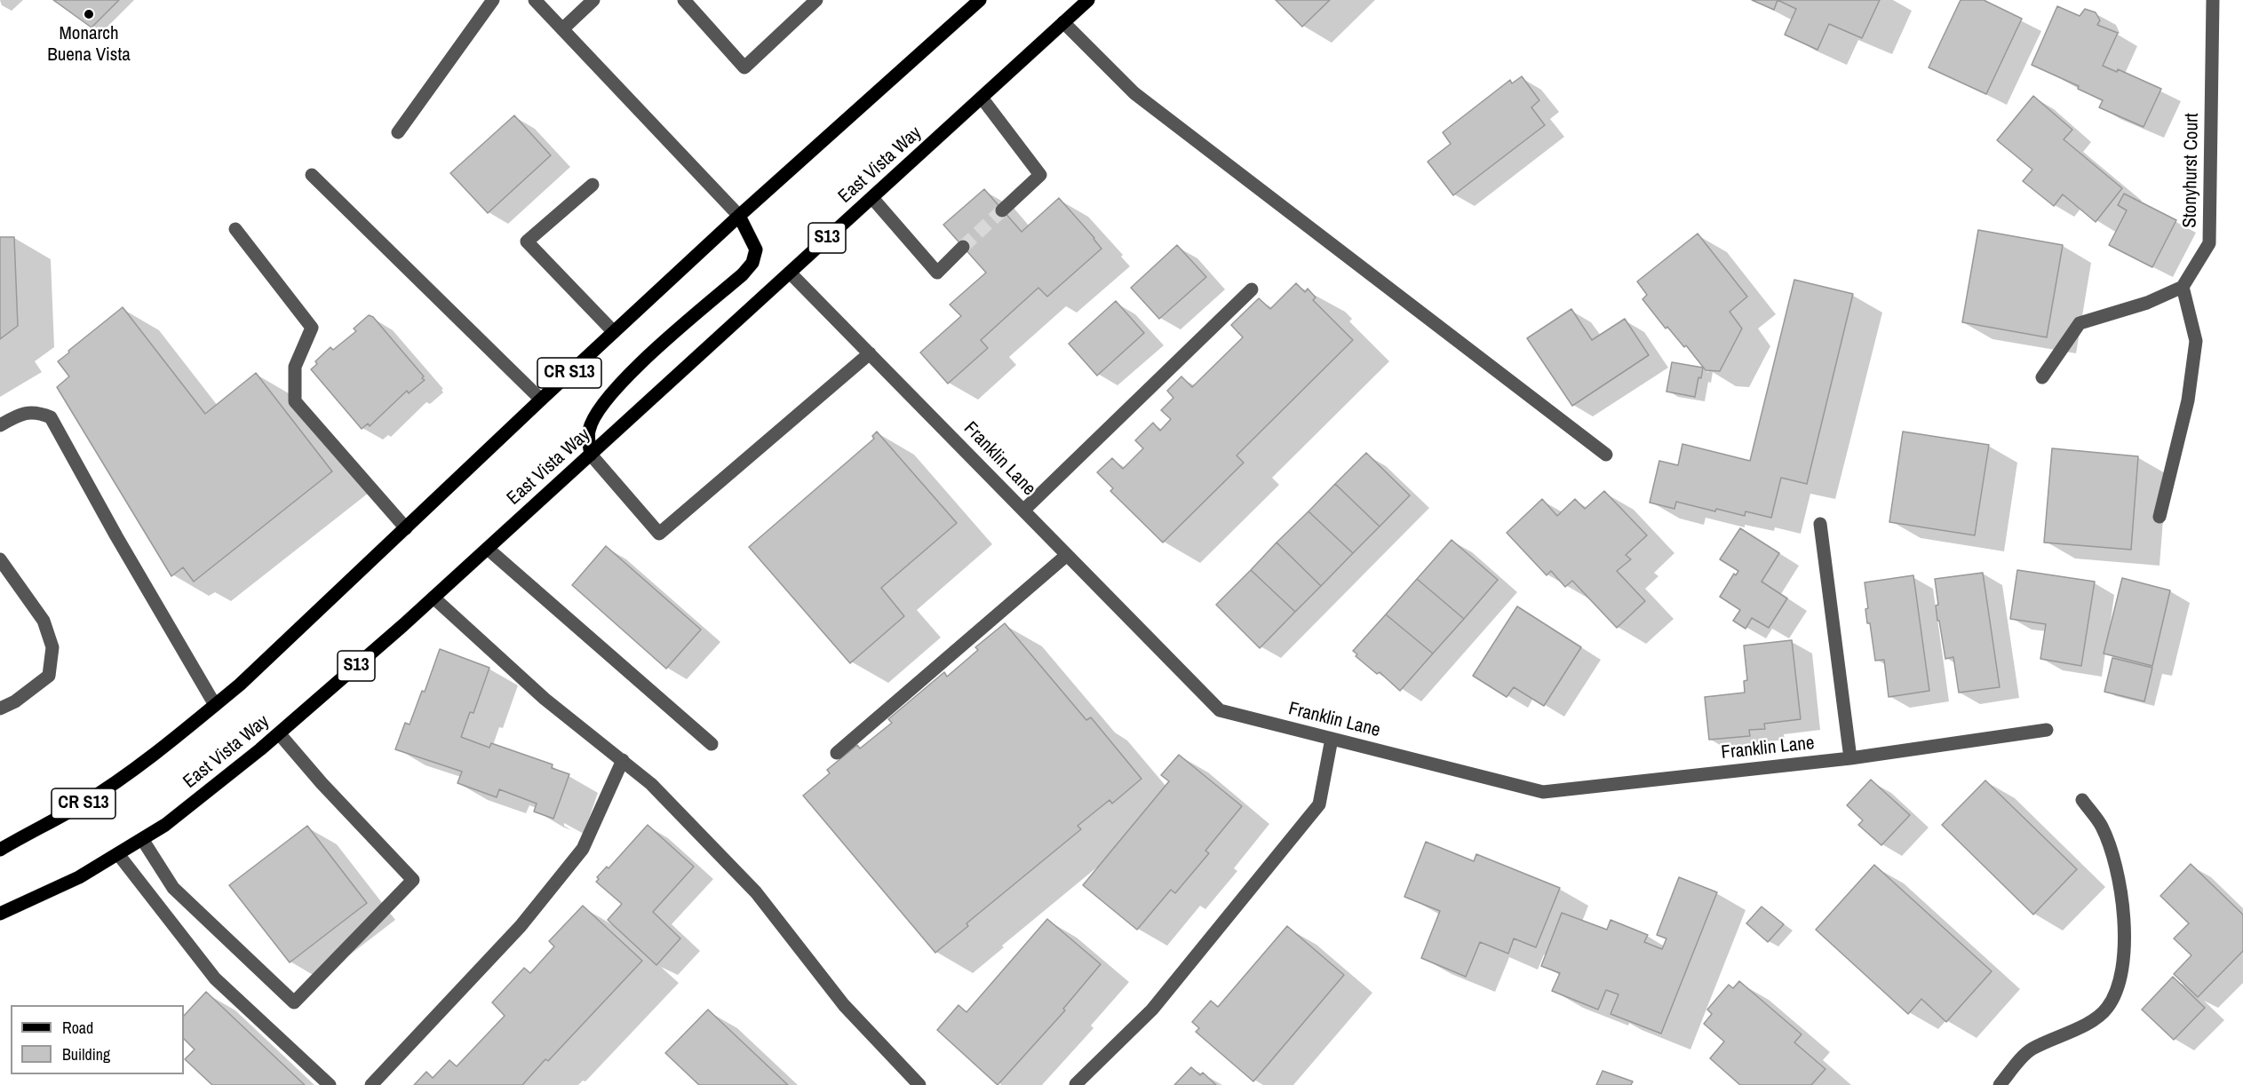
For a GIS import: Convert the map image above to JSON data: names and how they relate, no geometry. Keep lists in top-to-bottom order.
{
  "streets": {
    "main road": ["East Vista Way", "S13", "CR S13"],
    "street": ["Stonyhurst Court", "Franklin Lane"]
  },
  "crossings": [
    ["East Vista Way", "Franklin Lane"]
  ],
  "places": ["Monarch Buena Vista"],
  "legend": ["Road", "Building"]
}
